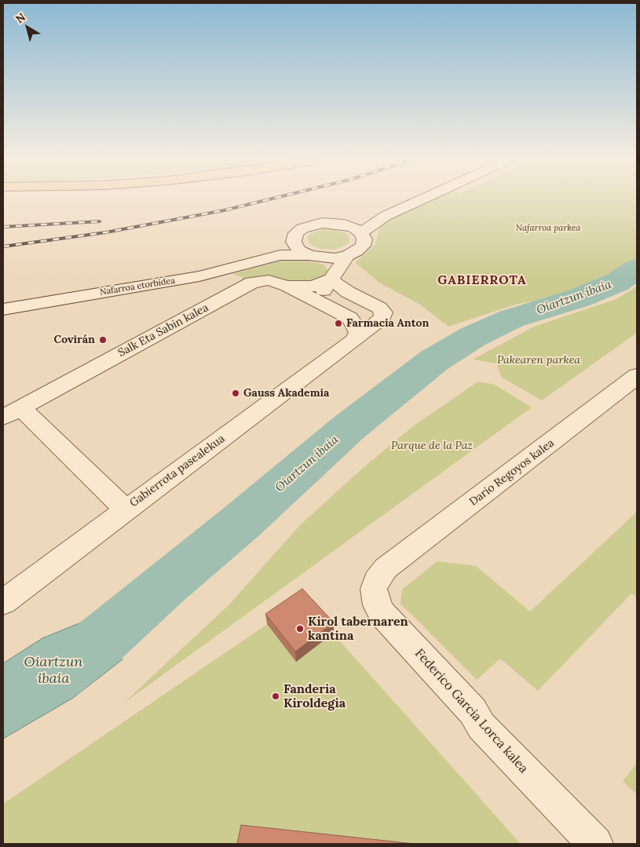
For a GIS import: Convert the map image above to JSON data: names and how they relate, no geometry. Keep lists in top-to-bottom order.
{
  "streets": {
    "street": [
      "Nafarroa etorbidea",
      "Salk Eta Sabin kalea",
      "Gabierrota pasealekua",
      "Dario Regoyos kalea",
      "Federico Garcia Lorca kalea"
    ]
  },
  "crossings": [
    ["Nafarroa etorbidea", "Gabierrota pasealekua"],
    ["Salk Eta Sabin kalea", "Gabierrota pasealekua"],
    ["Dario Regoyos kalea", "Federico Garcia Lorca kalea"]
  ],
  "districts": ["GABIERROTA"],
  "water": ["Oiartzun ibaia"],
  "parks": ["Nafarroa parkea", "Pakearen parkea", "Parque de la Paz"],
  "places": [
    "Farmacia Anton",
    "Covirán",
    "Gauss Akademia",
    "Kirol tabernaren kantina",
    "Fanderia Kiroldegia"
  ],
  "north": "top left"
}
